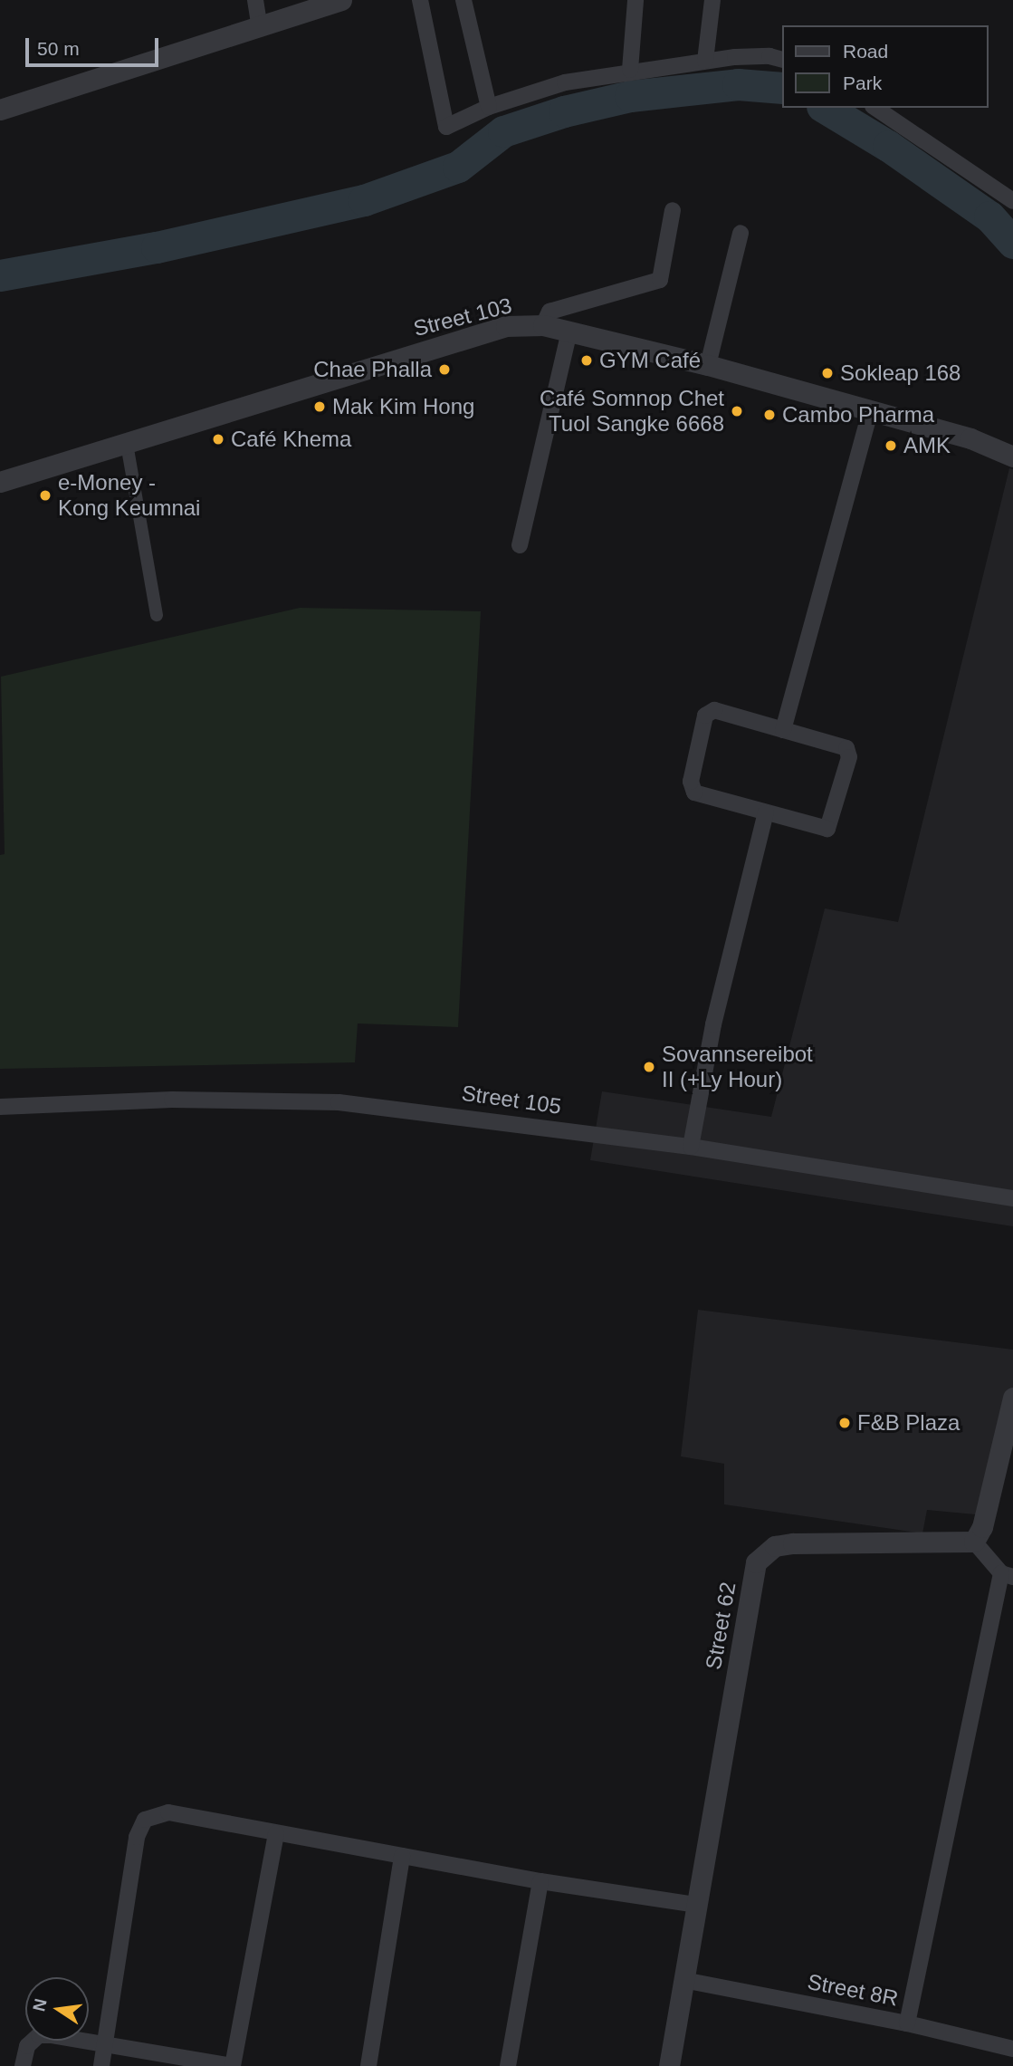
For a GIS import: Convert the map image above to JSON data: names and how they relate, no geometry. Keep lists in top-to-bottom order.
{
  "streets": {
    "street": [
      "Street 103",
      "Street 105",
      "Street 62",
      "Street 8R"
    ]
  },
  "crossings": [
    ["Street 62", "Street 8R"]
  ],
  "places": [
    "GYM Café",
    "Chae Phalla",
    "Sokleap 168",
    "Mak Kim Hong",
    "Café Somnop Chet Tuol Sangke 6668",
    "Cambo Pharma",
    "Café Khema",
    "AMK",
    "e-Money - Kong Keumnai",
    "Sovannsereibot II (+Ly Hour)",
    "F&B Plaza"
  ],
  "legend": ["Road", "Park"],
  "scale_bar": "50 m",
  "north": "left"
}
